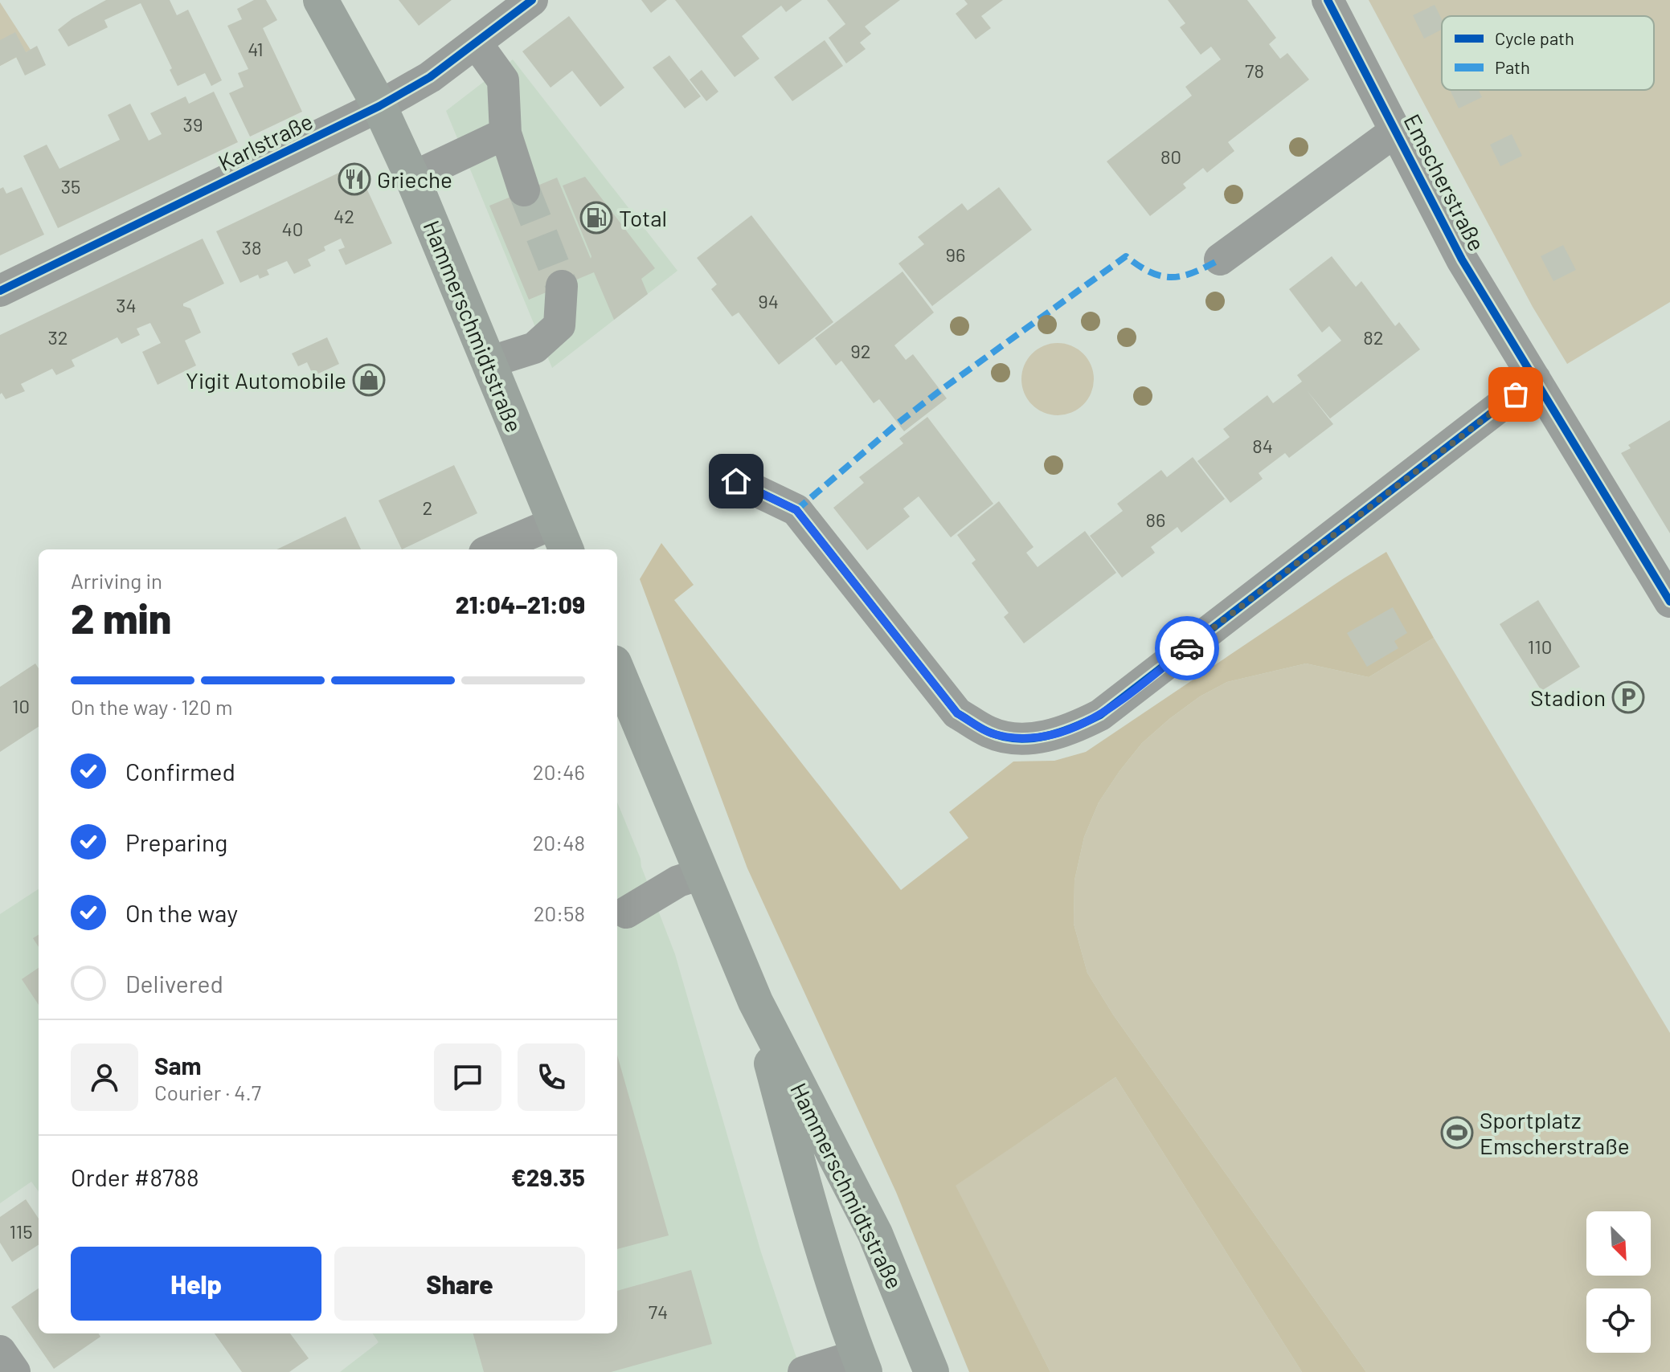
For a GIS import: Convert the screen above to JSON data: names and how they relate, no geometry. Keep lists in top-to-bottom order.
{
  "streets": {
    "main road": ["Hammerschmidtstraße"],
    "street": ["Karlstraße", "Emscherstraße"]
  },
  "crossings": [
    ["Karlstraße", "Hammerschmidtstraße"]
  ],
  "places": {
    "restaurant": ["Grieche"],
    "fuel station": ["Total"],
    "shop": ["Yigit Automobile"],
    "parking": ["Stadion"],
    "sports": ["Sportplatz Emscherstraße"]
  },
  "house_numbers": [
    "41",
    "78",
    "39",
    "80",
    "35",
    "42",
    "40",
    "38",
    "96",
    "94",
    "34",
    "32",
    "82",
    "92",
    "84",
    "2",
    "86",
    "110",
    "10",
    "115",
    "74"
  ],
  "legend": ["Cycle path", "Path"],
  "north": "bottom right",
  "page": {
    "heading": ["2 min", "Arriving in", "21:04–21:09"],
    "panel": [
      "Sam",
      "Courier · 4.7",
      "Order #8788",
      "€29.35"
    ],
    "bar": "On the way · 120 m",
    "list": [
      ["Confirmed", "20:46"],
      ["Preparing", "20:48"],
      ["On the way", "20:58"],
      "Delivered"
    ],
    "buttons": ["Help", "Share"]
  }
}
